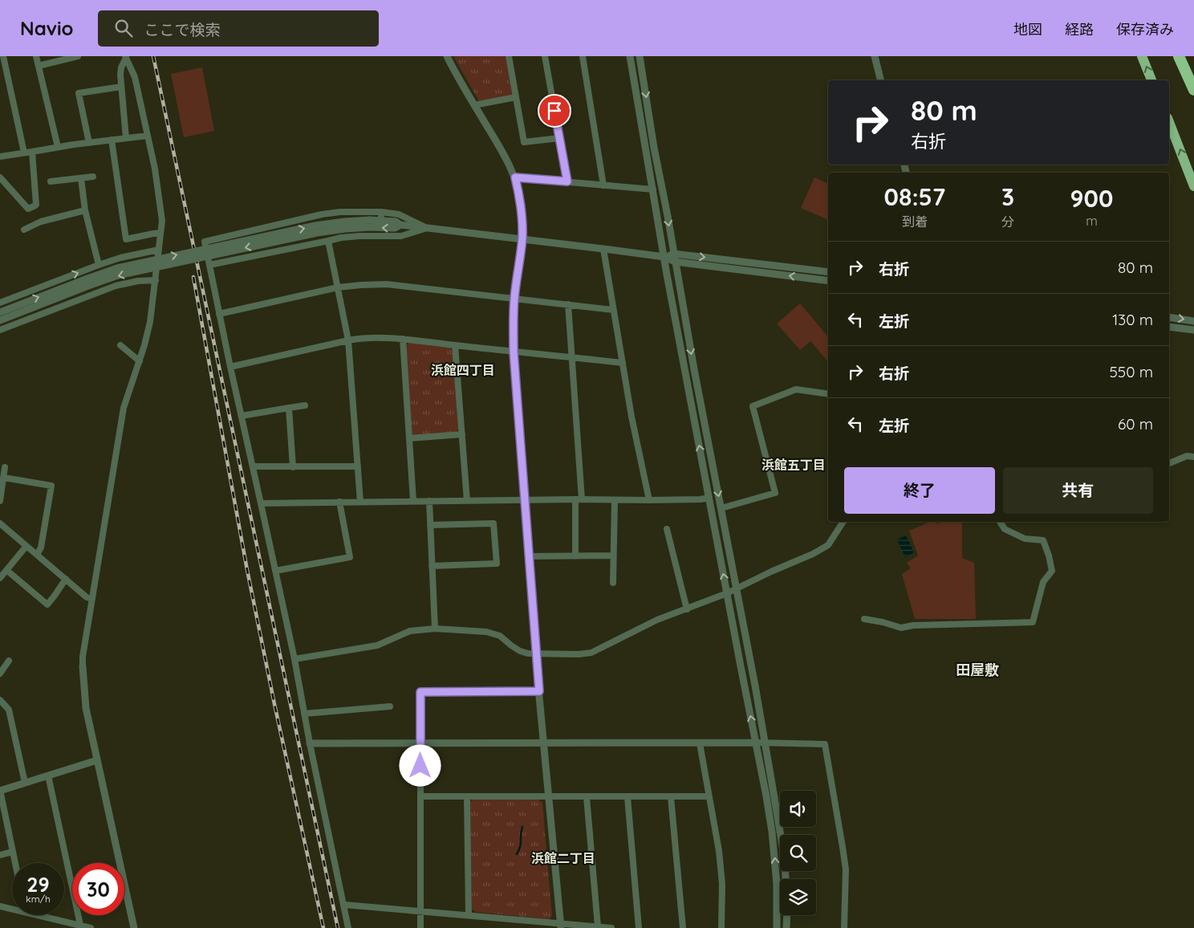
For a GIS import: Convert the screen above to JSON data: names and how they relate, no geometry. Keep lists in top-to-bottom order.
{
  "districts": [
    "浜館四丁目",
    "浜館五丁目",
    "田屋敷",
    "浜館二丁目"
  ],
  "page": {
    "header": "Navio",
    "search": "ここで検索",
    "nav": ["地図", "経路", "保存済み"],
    "turn": ["80 m", "右折"],
    "eta": [
      "08:57",
      "到着",
      "3",
      "分",
      "900",
      "m"
    ],
    "list": [
      {
        "name": "右折",
        "value": "80 m"
      },
      {
        "name": "左折",
        "value": "130 m"
      },
      {
        "name": "右折",
        "value": "550 m"
      },
      {
        "name": "左折",
        "value": "60 m"
      }
    ],
    "buttons": ["終了", "共有"],
    "speed": "29 km/h",
    "limit": "30"
  }
}
